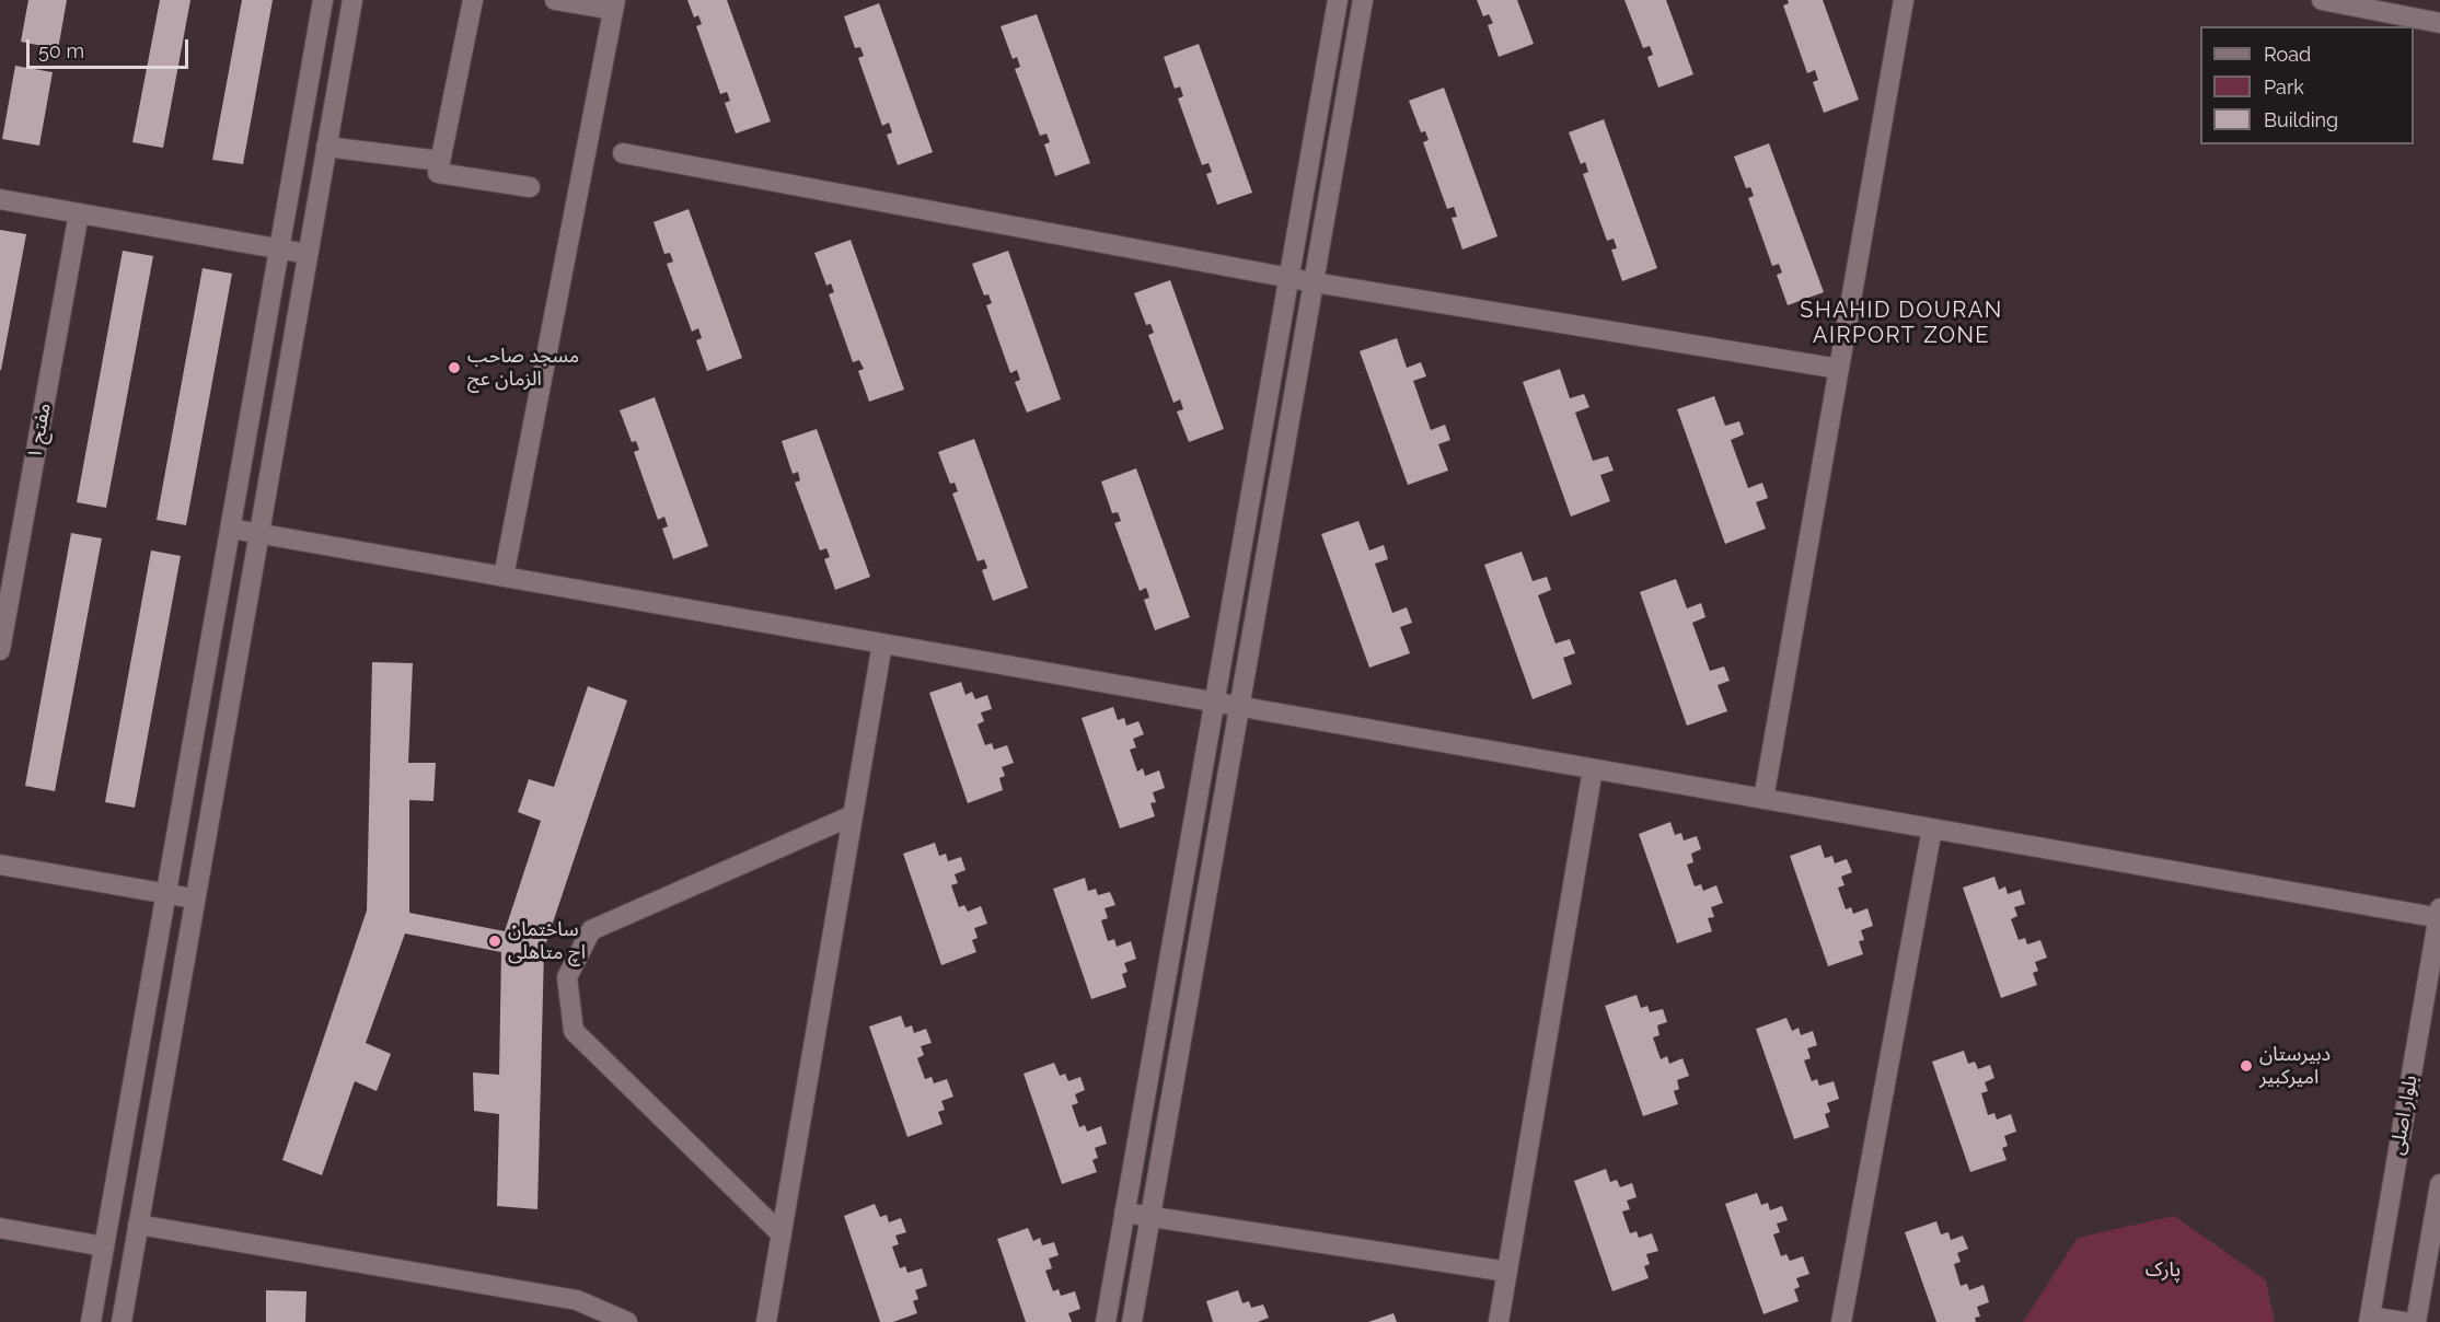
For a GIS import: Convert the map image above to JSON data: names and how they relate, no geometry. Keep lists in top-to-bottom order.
{
  "streets": {
    "street": ["مفتح ۱", "بلوار اصلی"]
  },
  "districts": ["SHAHID DOURAN AIRPORT ZONE"],
  "parks": ["پارک"],
  "places": ["مسجد صاحب الزمان عج", "ساختمان اچ متاهلی", "دبیرستان امیرکبیر"],
  "legend": ["Road", "Park", "Building"],
  "scale_bar": "50 m"
}
